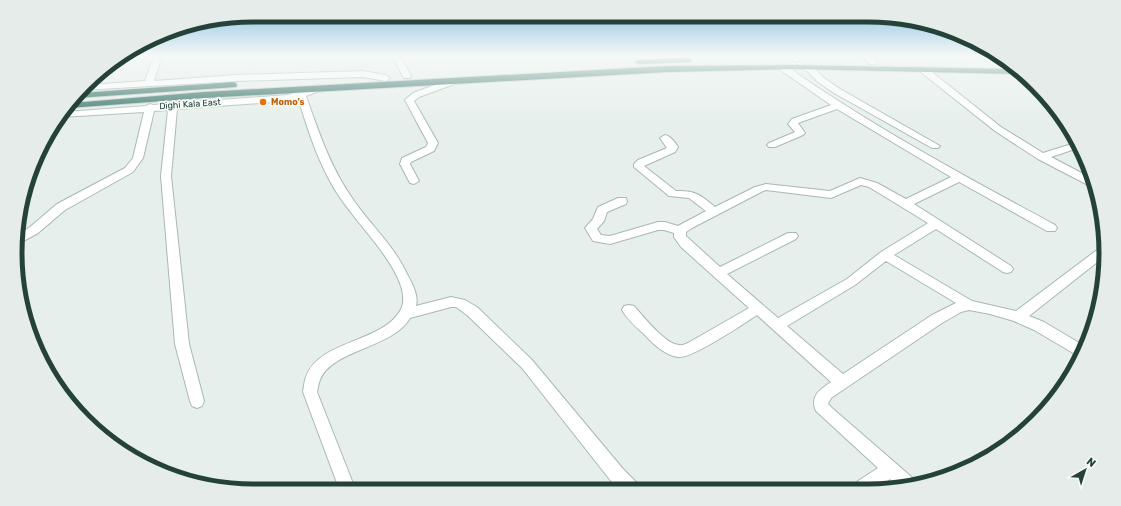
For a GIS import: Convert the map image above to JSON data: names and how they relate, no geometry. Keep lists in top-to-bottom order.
{
  "streets": {
    "street": ["Dighi Kala East"]
  },
  "places": ["Momo's"],
  "north": "top right"
}
